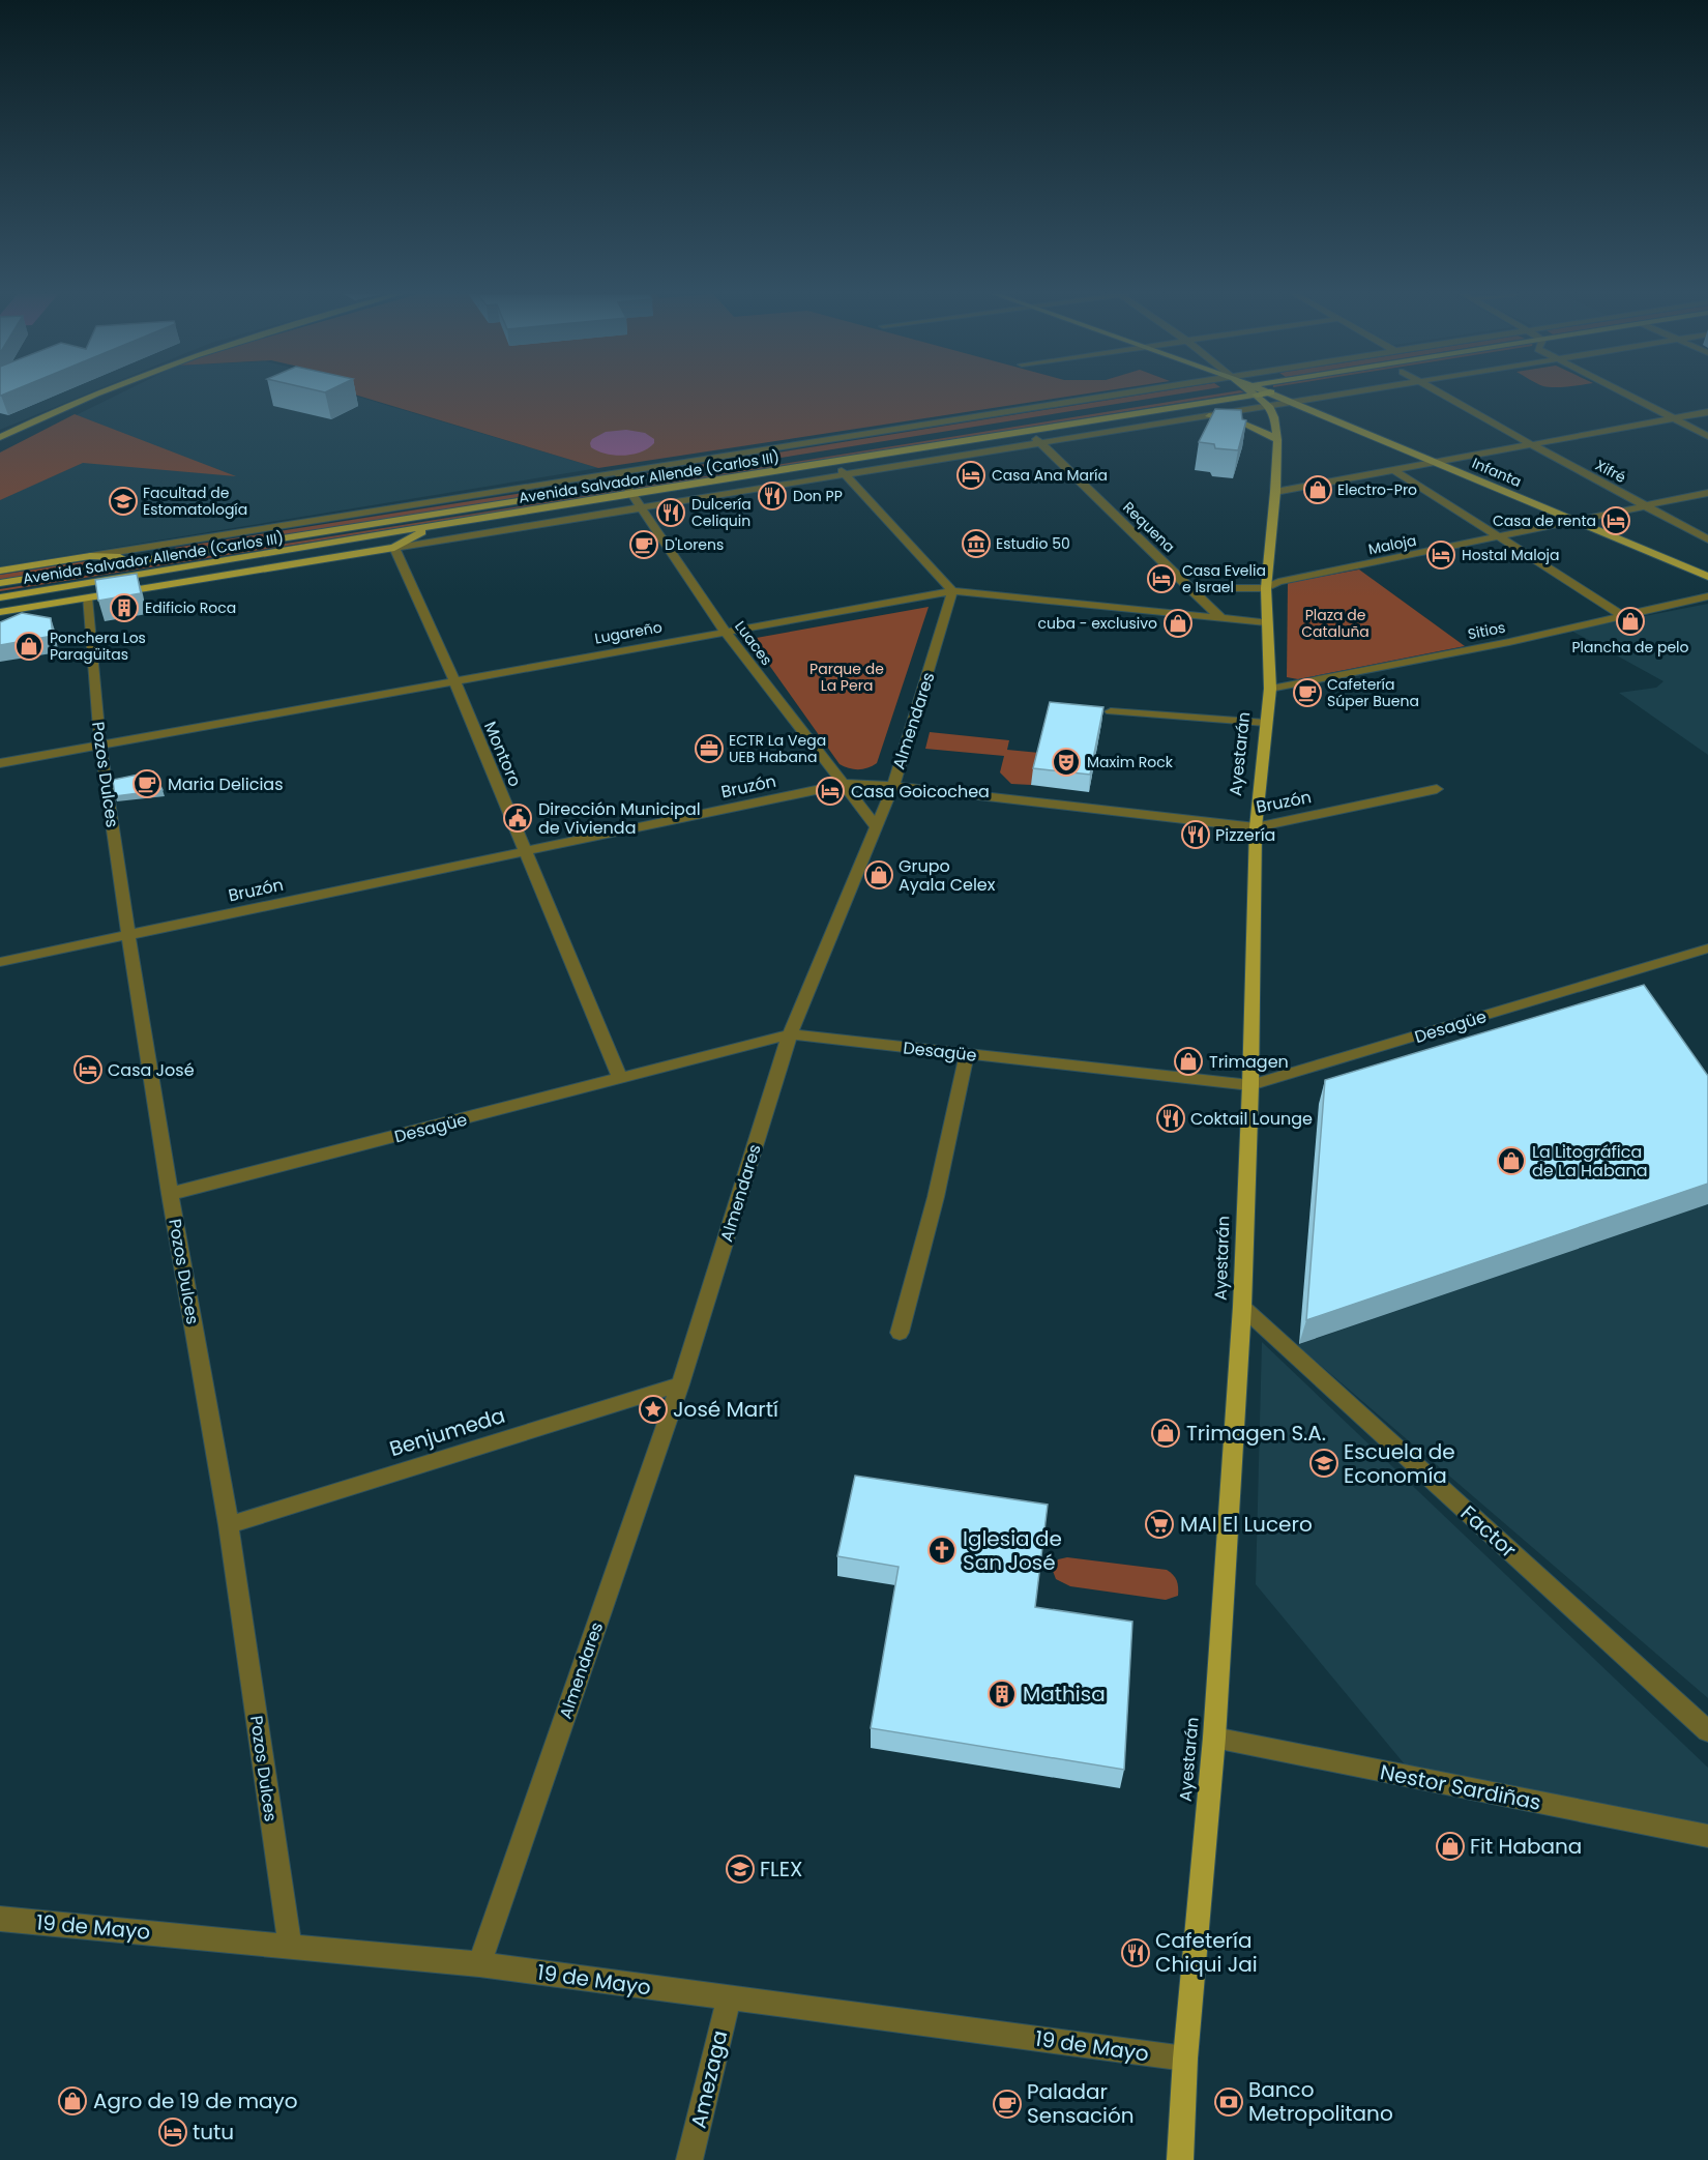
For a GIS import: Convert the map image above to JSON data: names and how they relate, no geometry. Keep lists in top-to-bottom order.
{
  "streets": {
    "main road": ["Infanta", "Avenida Salvador Allende (Carlos III)", "Ayestarán"],
    "street": [
      "Xifré",
      "Requena",
      "Maloja",
      "Sitios",
      "Lugareño",
      "Luaces",
      "Almendares",
      "Montoro",
      "Pozos Dulces",
      "Bruzón",
      "Desagüe",
      "Benjumeda",
      "Factor",
      "Nestor Sardiñas",
      "19 de Mayo",
      "Amezaga"
    ]
  },
  "crossings": [
    ["Xifré", "Maloja"],
    ["Infanta", "Avenida Salvador Allende (Carlos III)"],
    ["Infanta", "Maloja"],
    ["Avenida Salvador Allende (Carlos III)", "Requena"],
    ["Avenida Salvador Allende (Carlos III)", "Luaces"],
    ["Avenida Salvador Allende (Carlos III)", "Montoro"],
    ["Avenida Salvador Allende (Carlos III)", "Ayestarán"],
    ["Requena", "Maloja"],
    ["Requena", "Lugareño"],
    ["Maloja", "Ayestarán"],
    ["Sitios", "Ayestarán"],
    ["Lugareño", "Luaces"],
    ["Lugareño", "Almendares"],
    ["Lugareño", "Montoro"],
    ["Lugareño", "Ayestarán"],
    ["Lugareño", "Pozos Dulces"],
    ["Luaces", "Almendares"],
    ["Luaces", "Bruzón"],
    ["Almendares", "Bruzón"],
    ["Almendares", "Desagüe"],
    ["Almendares", "Benjumeda"],
    ["Almendares", "19 de Mayo"],
    ["Montoro", "Bruzón"],
    ["Montoro", "Desagüe"],
    ["Ayestarán", "Bruzón"],
    ["Ayestarán", "Desagüe"],
    ["Ayestarán", "Factor"],
    ["Ayestarán", "Nestor Sardiñas"],
    ["Ayestarán", "19 de Mayo"],
    ["Pozos Dulces", "Bruzón"],
    ["Pozos Dulces", "Desagüe"],
    ["Pozos Dulces", "Benjumeda"],
    ["Pozos Dulces", "19 de Mayo"],
    ["19 de Mayo", "Amezaga"]
  ],
  "parks": ["Plaza de Cataluña", "Parque de La Pera"],
  "places": {
    "hotel": [
      "Casa Ana María",
      "Casa de renta",
      "Hostal Maloja",
      "Casa Evelia e Israel",
      "Casa Goicochea",
      "Casa José",
      "tutu"
    ],
    "shop": [
      "Electro-Pro",
      "Plancha de pelo",
      "cuba - exclusivo",
      "Ponchera Los Paragüitas",
      "Grupo Ayala Celex",
      "Trimagen",
      "La Litográfica de La Habana",
      "Trimagen S.A.",
      "Fit Habana",
      "Agro de 19 de mayo"
    ],
    "restaurant": [
      "Don PP",
      "Dulcería Celiquin",
      "Pizzería",
      "Coktail Lounge",
      "Cafetería Chiqui Jai"
    ],
    "school or university": ["Facultad de Estomatología", "Escuela de Economía", "FLEX"],
    "museum": ["Estudio 50"],
    "cafe": [
      "D'Lorens",
      "Cafetería Súper Buena",
      "Maria Delicias",
      "Paladar Sensación"
    ],
    "building": ["Edificio Roca", "Mathisa"],
    "office": ["ECTR La Vega UEB Habana"],
    "theatre": ["Maxim Rock"],
    "public building": ["Dirección Municipal de Vivienda"],
    "place": ["José Martí"],
    "supermarket": ["MAI El Lucero"],
    "church": ["Iglesia de San José"],
    "bank": ["Banco Metropolitano"]
  }
}
